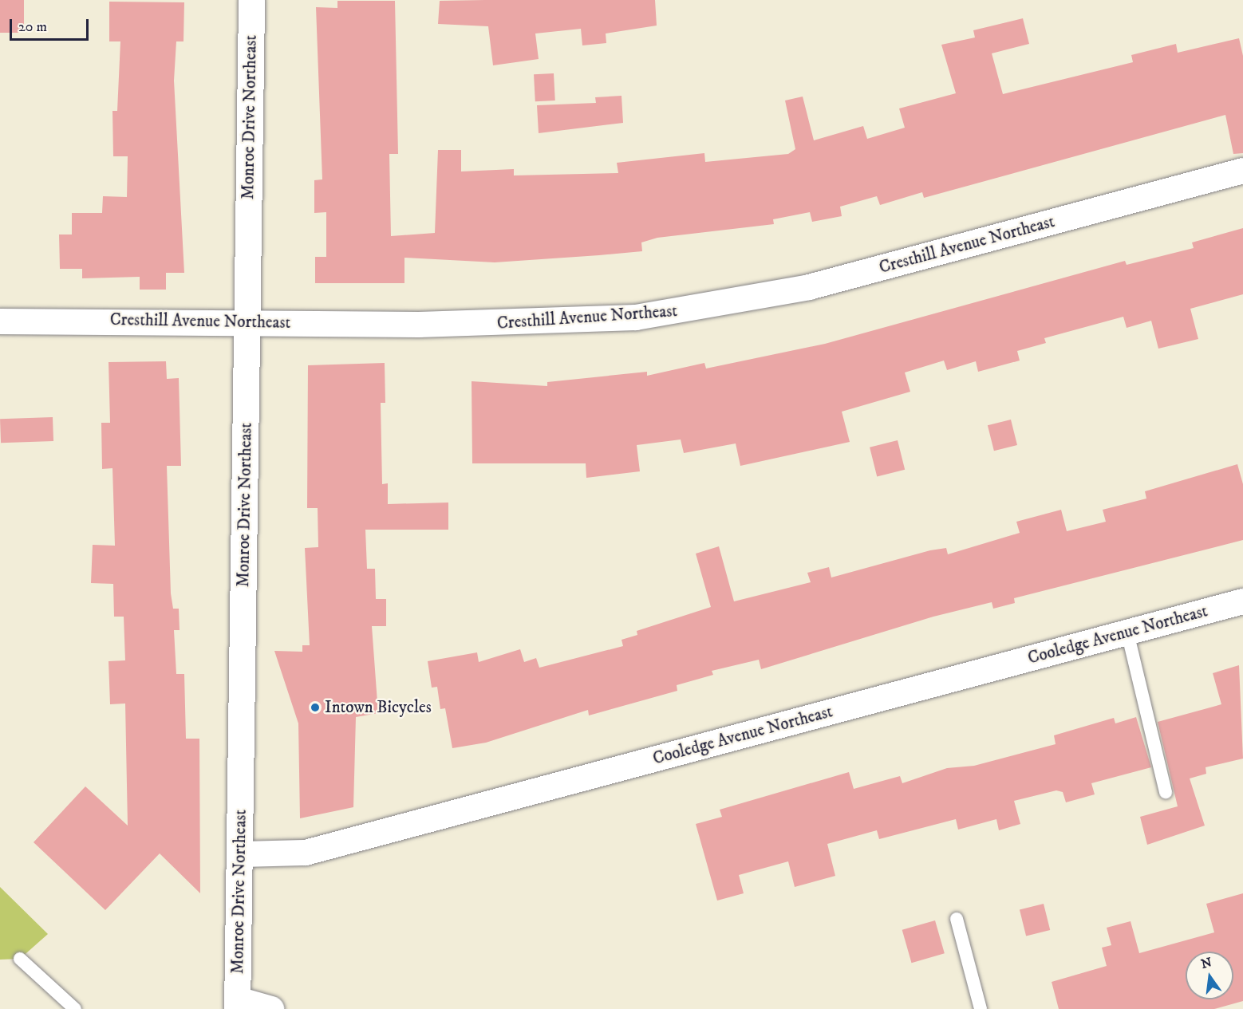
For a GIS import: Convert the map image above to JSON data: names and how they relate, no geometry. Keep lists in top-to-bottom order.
{
  "streets": {
    "main road": ["Monroe Drive Northeast"],
    "street": ["Cresthill Avenue Northeast", "Cooledge Avenue Northeast"]
  },
  "crossings": [
    ["Monroe Drive Northeast", "Cresthill Avenue Northeast"],
    ["Monroe Drive Northeast", "Cooledge Avenue Northeast"]
  ],
  "places": ["Intown Bicycles"],
  "scale_bar": "20 m",
  "north": "top"
}
